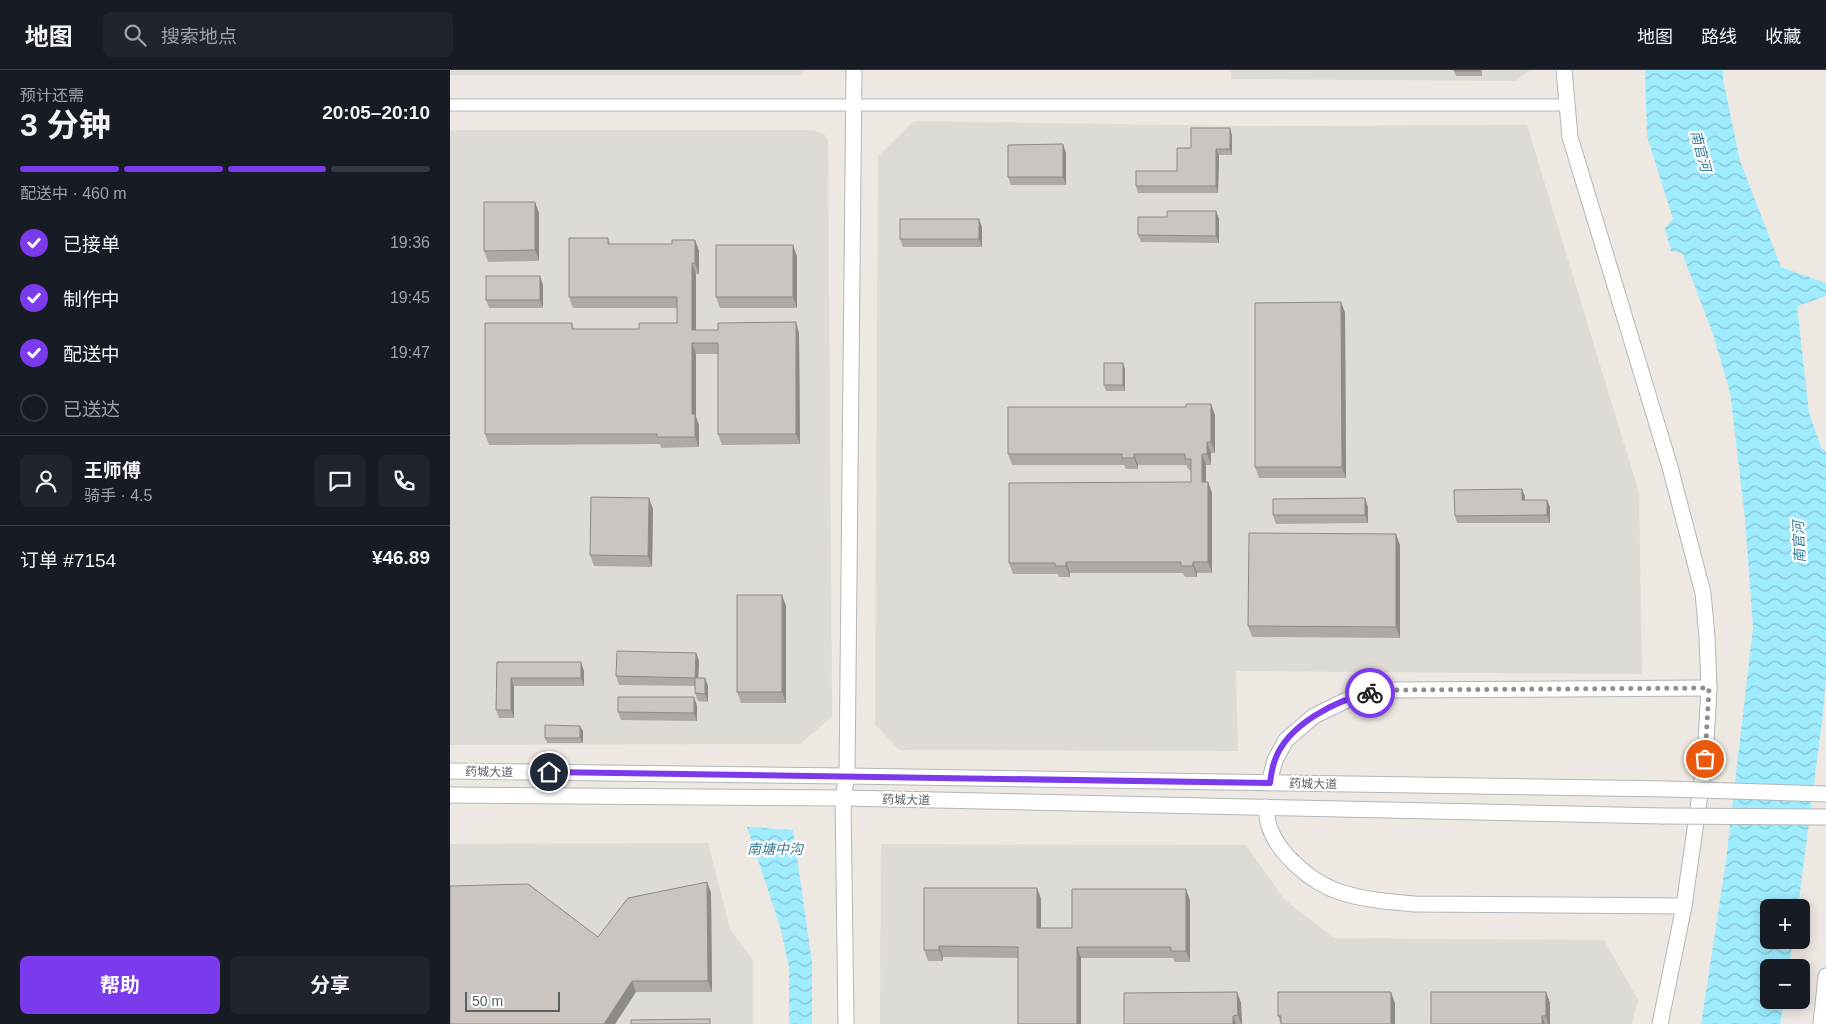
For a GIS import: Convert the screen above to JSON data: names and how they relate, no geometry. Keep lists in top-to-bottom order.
{
  "streets": {
    "main road": ["药城大道"]
  },
  "water": ["南官河", "南塘中沟"],
  "scale_bar": "50 m",
  "page": {
    "header": "地图",
    "search": "搜索地点",
    "nav": ["地图", "路线", "收藏"],
    "heading": ["3 分钟", "预计还需", "20:05–20:10"],
    "panel": [
      "王师傅",
      "骑手 · 4.5",
      "订单 #7154",
      "¥46.89"
    ],
    "bar": "配送中 · 460 m",
    "list": [
      ["已接单", "19:36"],
      ["制作中", "19:45"],
      ["配送中", "19:47"],
      "已送达"
    ],
    "map_buttons": ["+", "−"],
    "buttons": ["帮助", "分享"],
    "scale": "50 m"
  }
}
